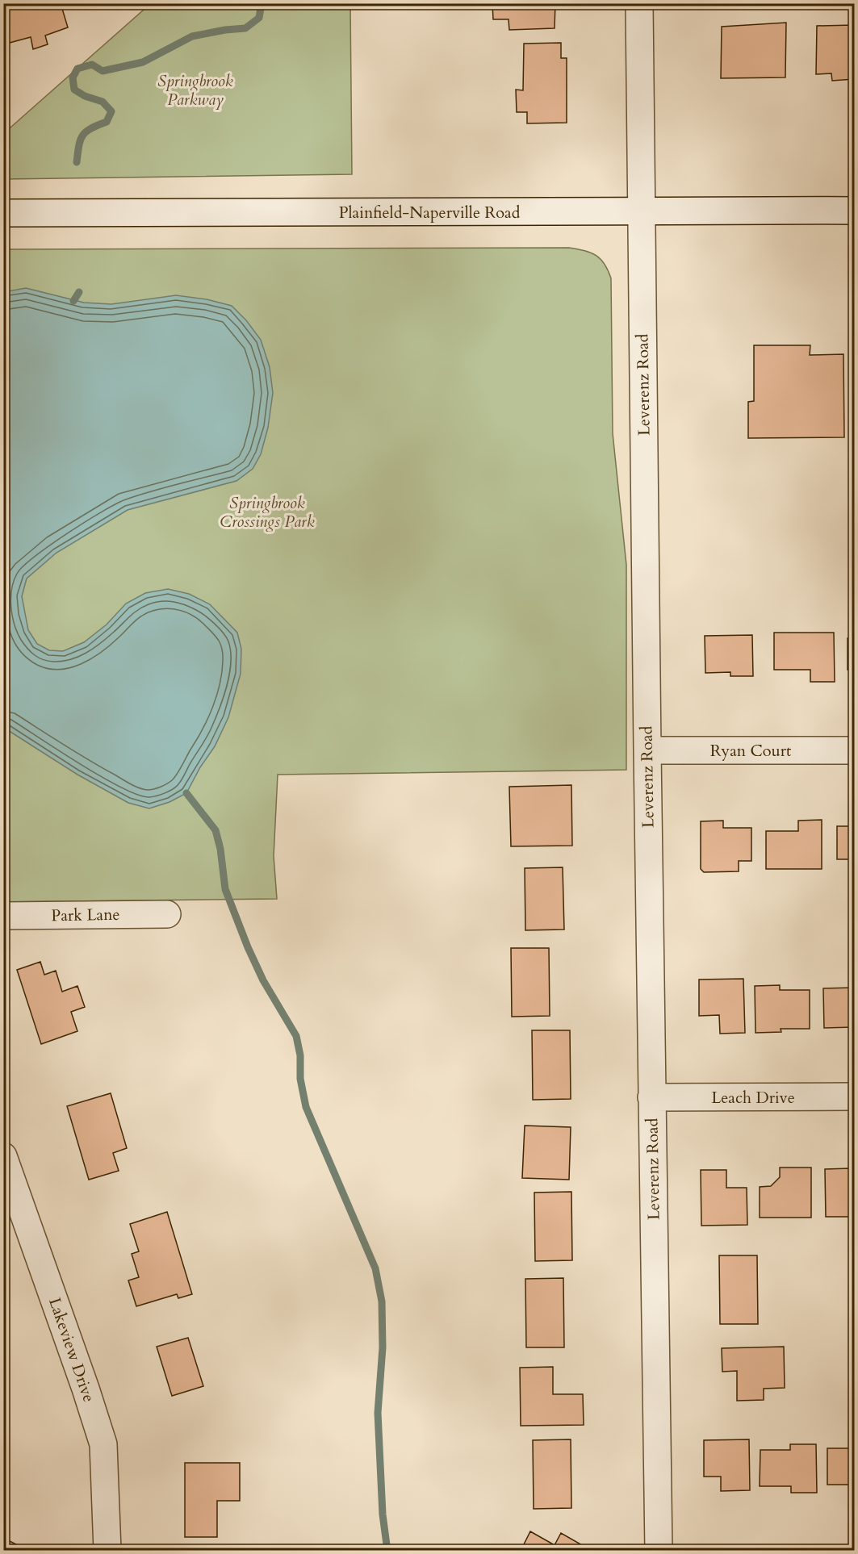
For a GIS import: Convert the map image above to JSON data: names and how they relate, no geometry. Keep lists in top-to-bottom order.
{
  "streets": {
    "street": [
      "Plainfield-Naperville Road",
      "Leverenz Road",
      "Ryan Court",
      "Park Lane",
      "Leach Drive",
      "Lakeview Drive"
    ]
  },
  "crossings": [
    ["Plainfield-Naperville Road", "Leverenz Road"],
    ["Leverenz Road", "Ryan Court"],
    ["Leverenz Road", "Leach Drive"]
  ],
  "parks": ["Springbrook Parkway", "Springbrook Crossings Park"]
}
